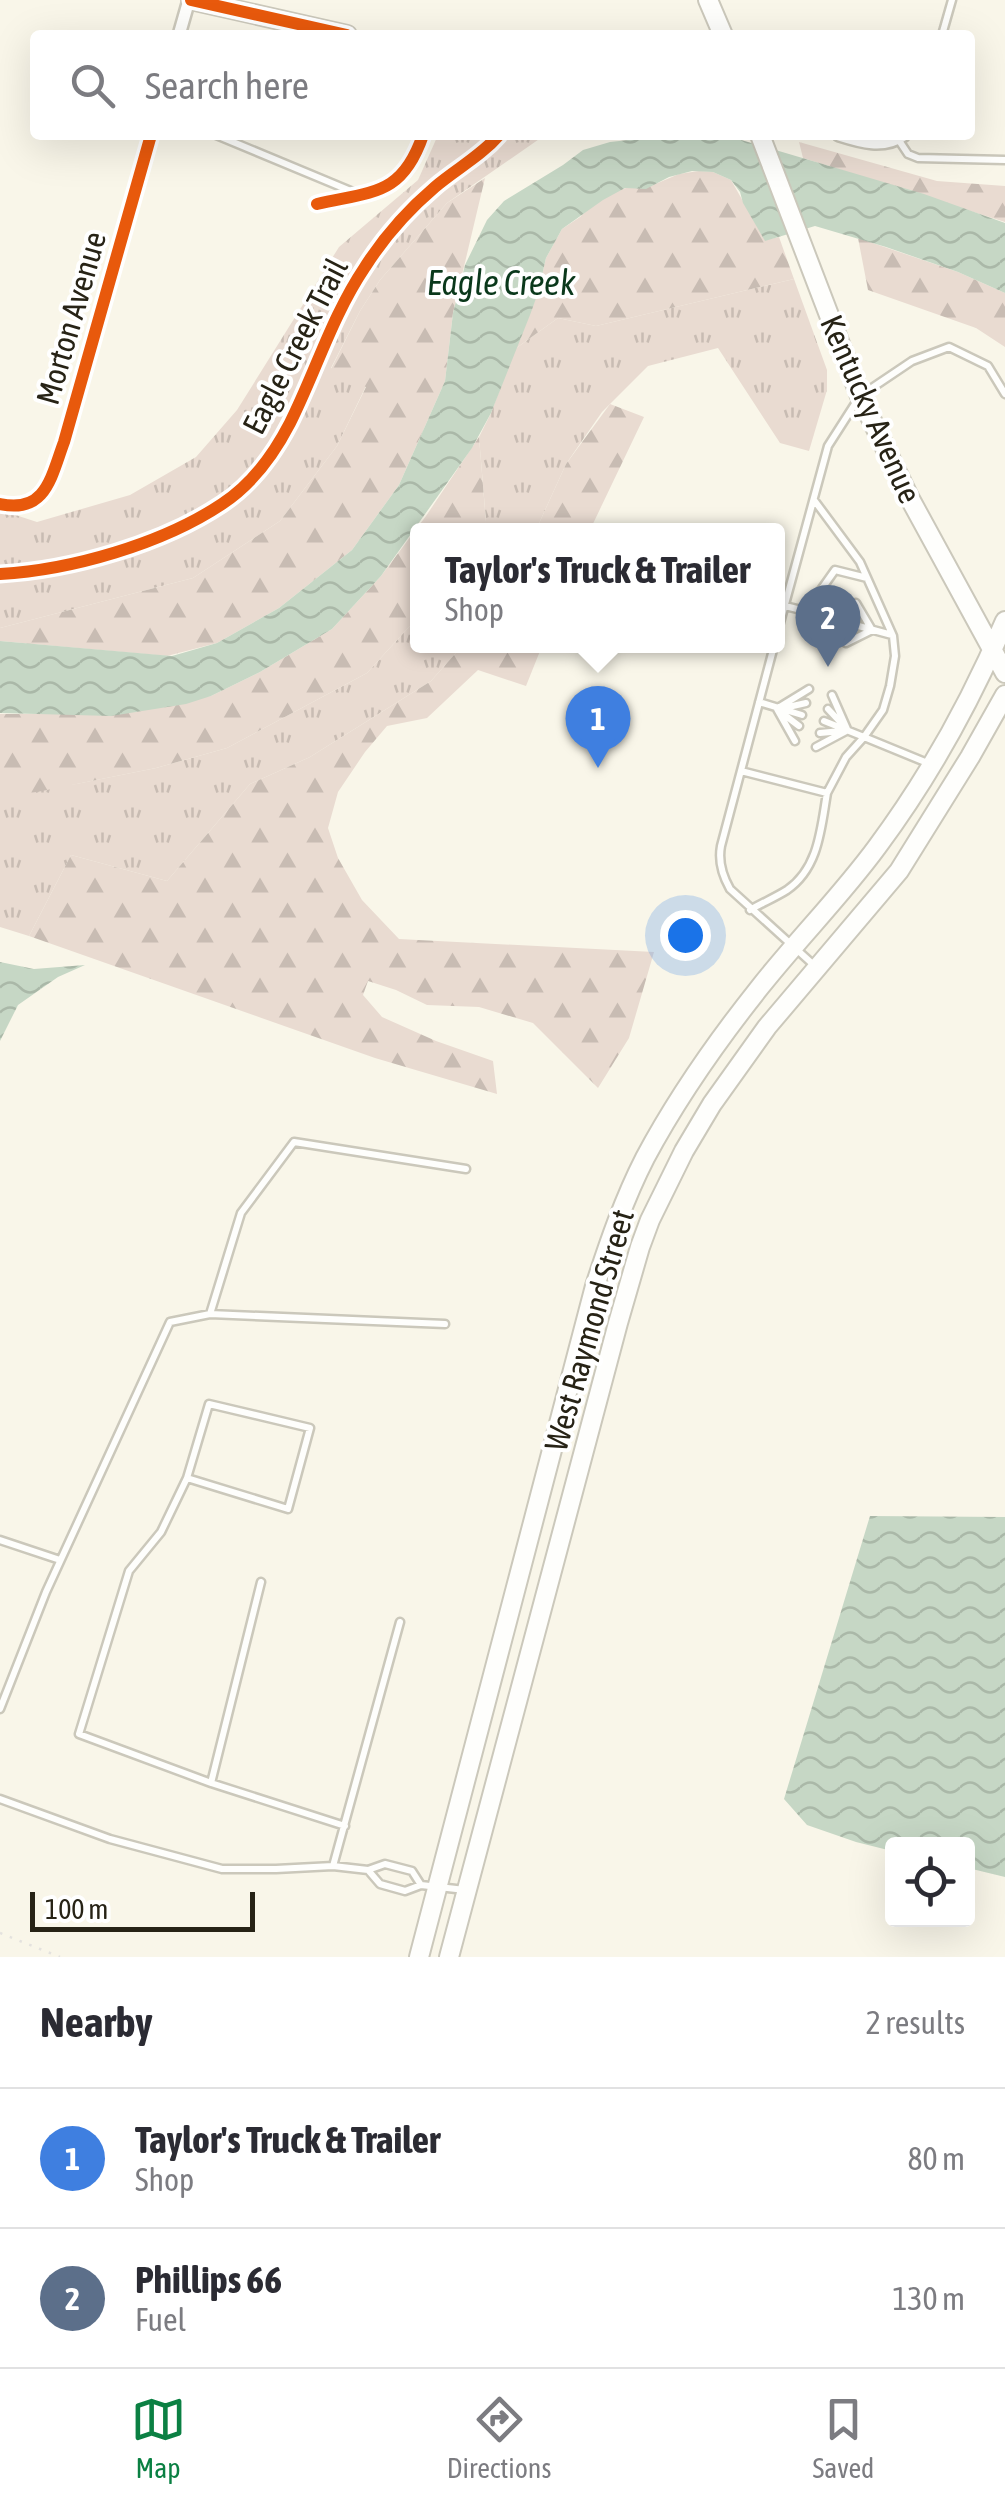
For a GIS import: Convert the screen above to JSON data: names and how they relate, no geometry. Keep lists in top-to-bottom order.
{
  "streets": {
    "main road": ["Kentucky Avenue", "West Raymond Street"],
    "street": ["Morton Avenue"],
    "cycle path": ["Eagle Creek Trail"]
  },
  "crossings": [
    ["Kentucky Avenue", "West Raymond Street"]
  ],
  "water": ["Eagle Creek"],
  "scale_bar": "100 m",
  "page": {
    "search": "Search here",
    "popup": ["Taylor's Truck & Trailer", "Shop"],
    "pins": ["2", "1"],
    "scale": "100 m",
    "heading": ["Nearby", "2 results"],
    "list": [
      {
        "mark": "1",
        "name": "Taylor's Truck & Trailer",
        "note": "Shop",
        "value": "80 m"
      },
      {
        "mark": "2",
        "name": "Phillips 66",
        "note": "Fuel",
        "value": "130 m"
      }
    ],
    "nav": ["Map", "Directions", "Saved"]
  }
}
